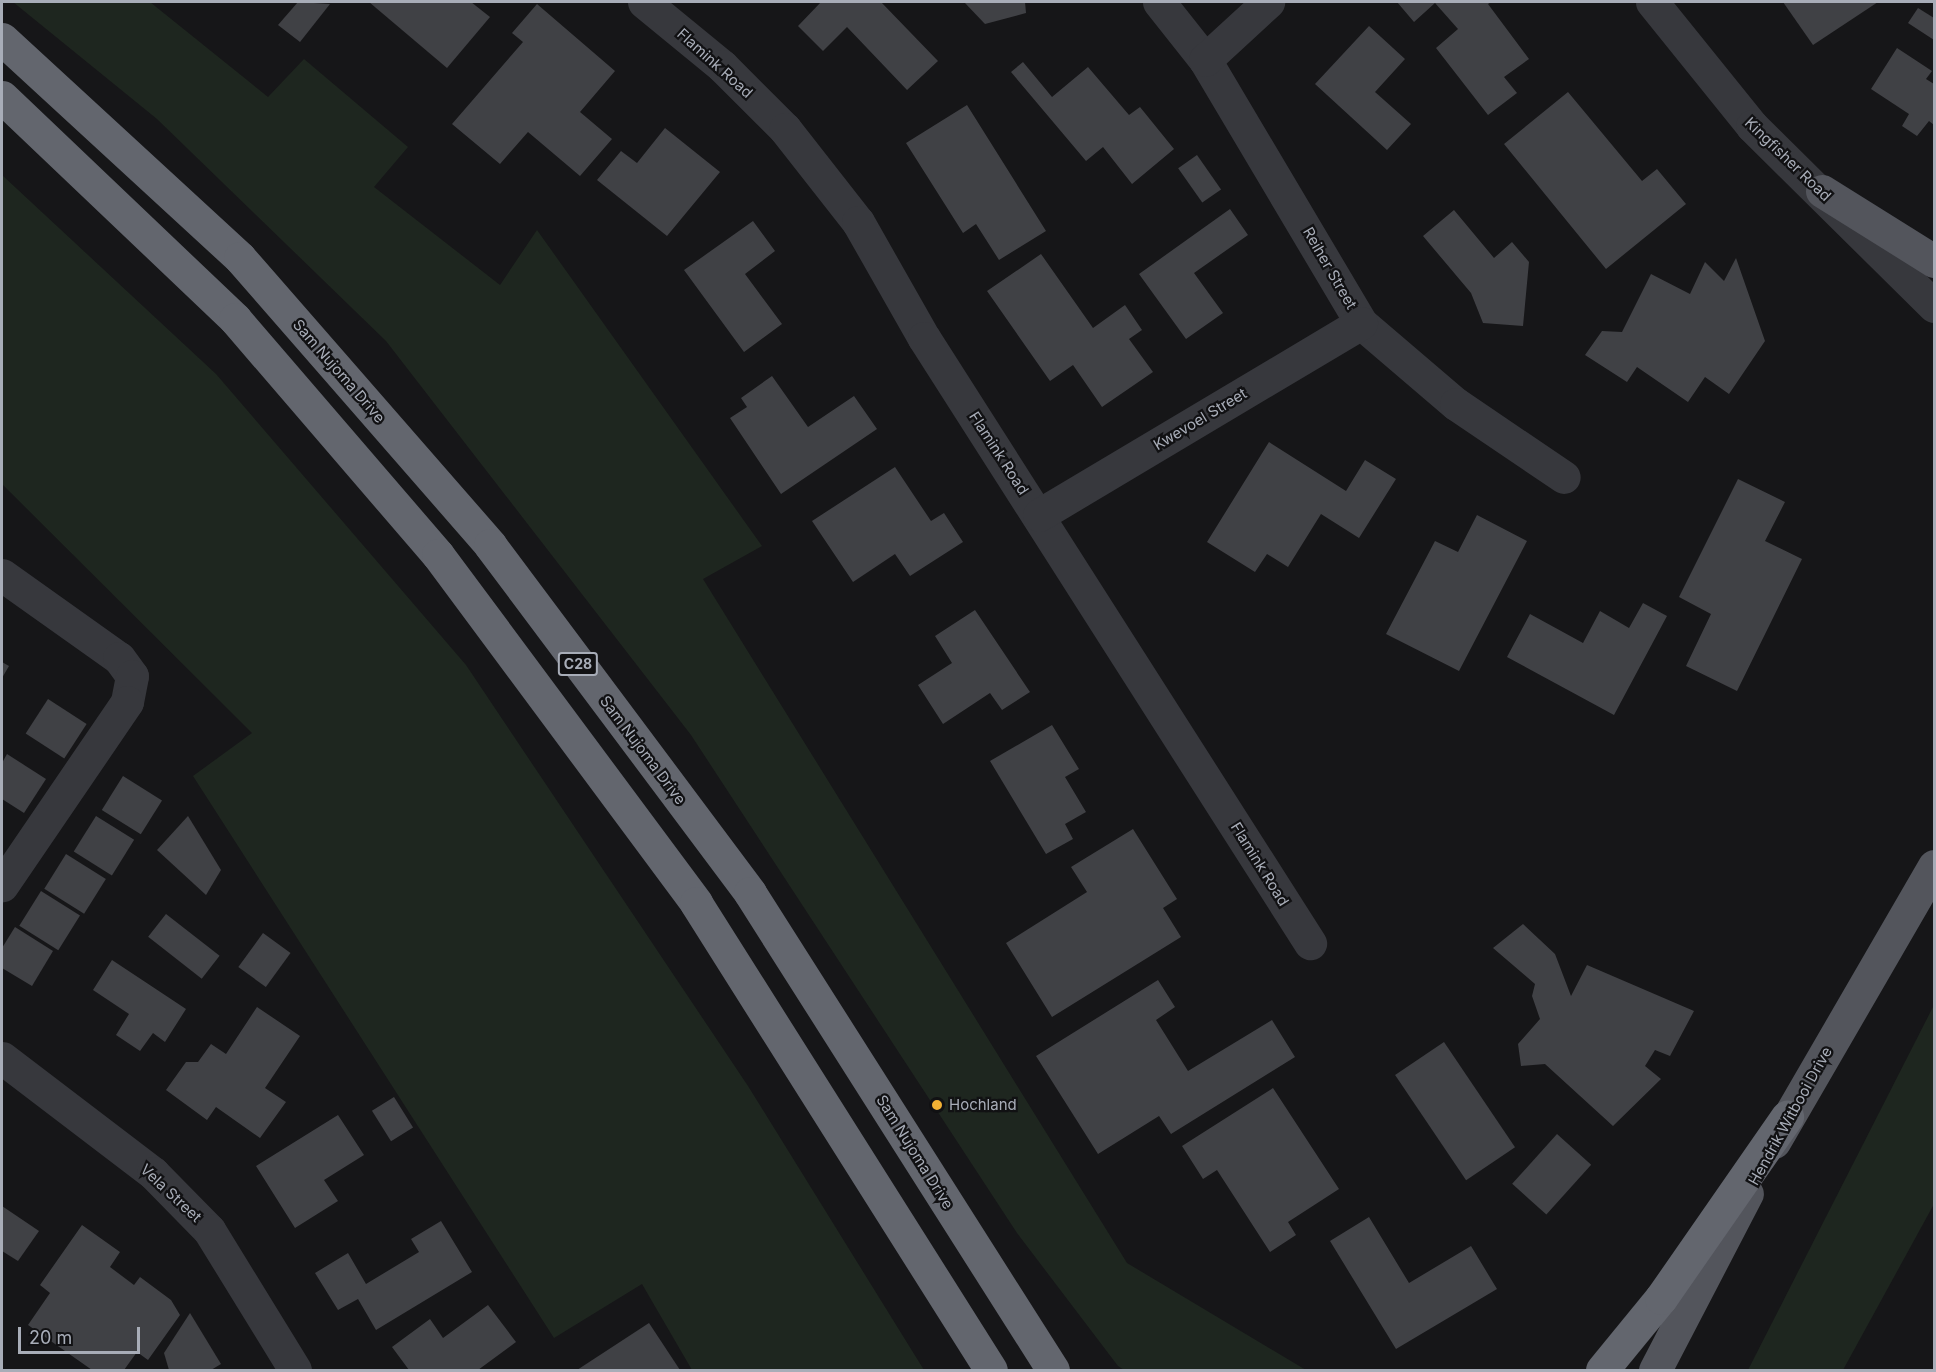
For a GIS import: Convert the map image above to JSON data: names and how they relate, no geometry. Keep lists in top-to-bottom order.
{
  "streets": {
    "highway": ["Sam Nujoma Drive", "C28"],
    "main road": ["Hendrik Witbooi Drive"],
    "street": [
      "Flamink Road",
      "Kingfisher Road",
      "Reiher Street",
      "Kwevoel Street",
      "Vela Street"
    ]
  },
  "crossings": [
    ["Flamink Road", "Kwevoel Street"],
    ["Reiher Street", "Kwevoel Street"]
  ],
  "places": ["Hochland"],
  "scale_bar": "20 m"
}
